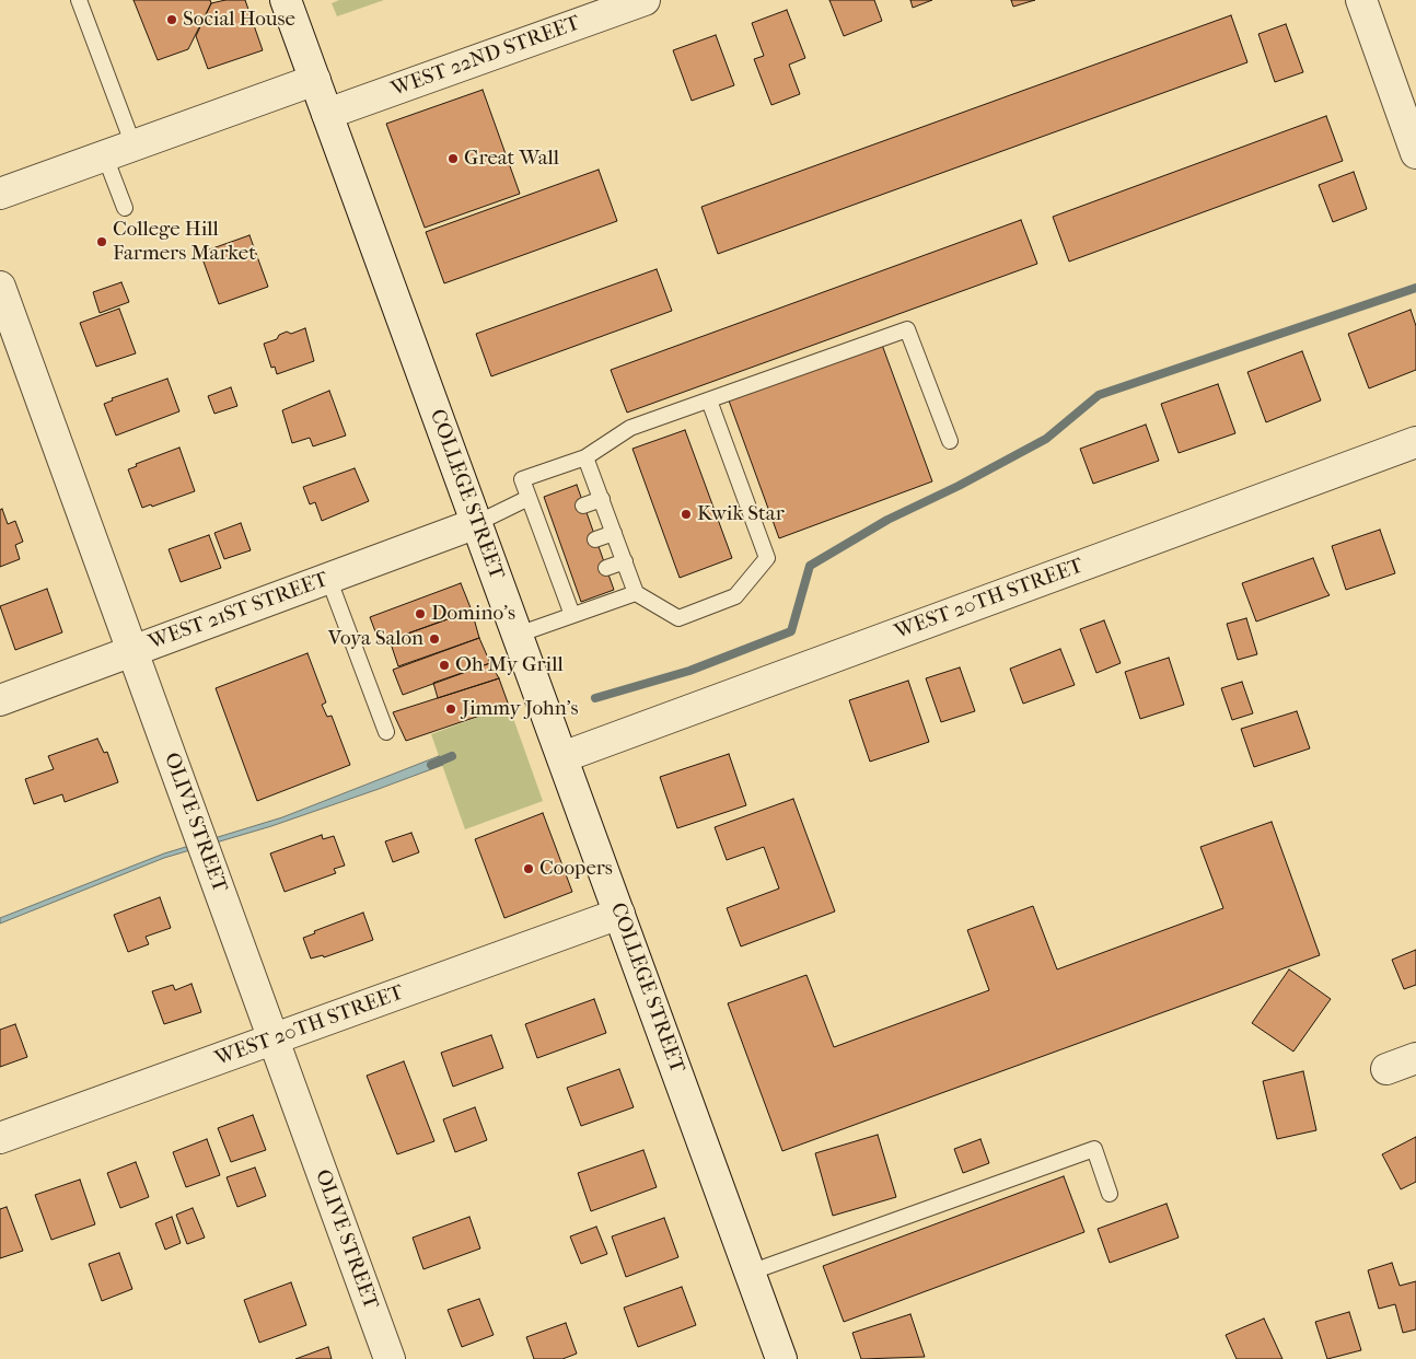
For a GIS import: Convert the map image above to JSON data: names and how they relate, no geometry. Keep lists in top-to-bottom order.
{
  "streets": {
    "street": [
      "WEST 22ND STREET",
      "COLLEGE STREET",
      "WEST 20TH STREET",
      "WEST 21ST STREET",
      "OLIVE STREET"
    ]
  },
  "crossings": [
    ["WEST 22ND STREET", "COLLEGE STREET"],
    ["COLLEGE STREET", "WEST 20TH STREET"],
    ["COLLEGE STREET", "WEST 21ST STREET"],
    ["WEST 20TH STREET", "OLIVE STREET"],
    ["WEST 21ST STREET", "OLIVE STREET"]
  ],
  "places": [
    "Social House",
    "Great Wall",
    "College Hill Farmers Market",
    "Kwik Star",
    "Domino's",
    "Voya Salon",
    "Oh My Grill",
    "Jimmy John's",
    "Coopers"
  ]
}
